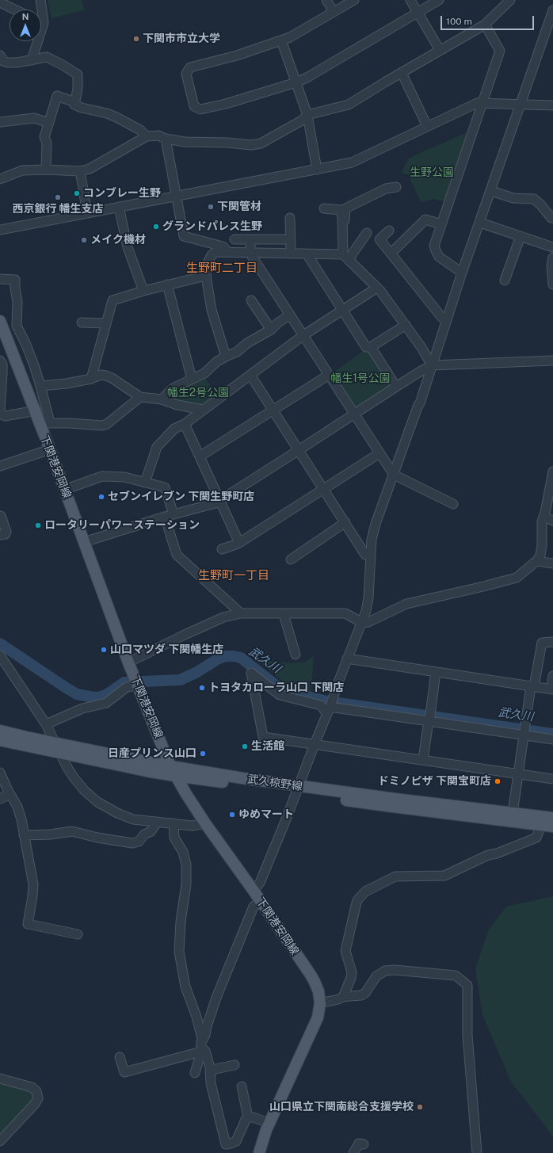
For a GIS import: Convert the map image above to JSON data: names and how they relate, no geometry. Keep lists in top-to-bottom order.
{
  "streets": {
    "main road": ["下関港安岡線", "武久椋野線"]
  },
  "crossings": [
    ["下関港安岡線", "武久椋野線"]
  ],
  "districts": ["生野町二丁目", "生野町一丁目"],
  "water": ["武久川"],
  "parks": ["生野公園", "幡生1号公園", "幡生2号公園"],
  "places": [
    "下関市市立大学",
    "コンブレー生野",
    "西京銀行 幡生支店",
    "下関管材",
    "グランドパレス生野",
    "メイク機材",
    "セブンイレブン 下関生野町店",
    "ロータリーパワーステーション",
    "山口マツダ 下関幡生店",
    "トヨタカローラ山口 下関店",
    "生活館",
    "日産プリンス山口",
    "ドミノピザ 下関宝町店",
    "ゆめマート",
    "山口県立下関南総合支援学校"
  ],
  "scale_bar": "100 m",
  "north": "top"
}
